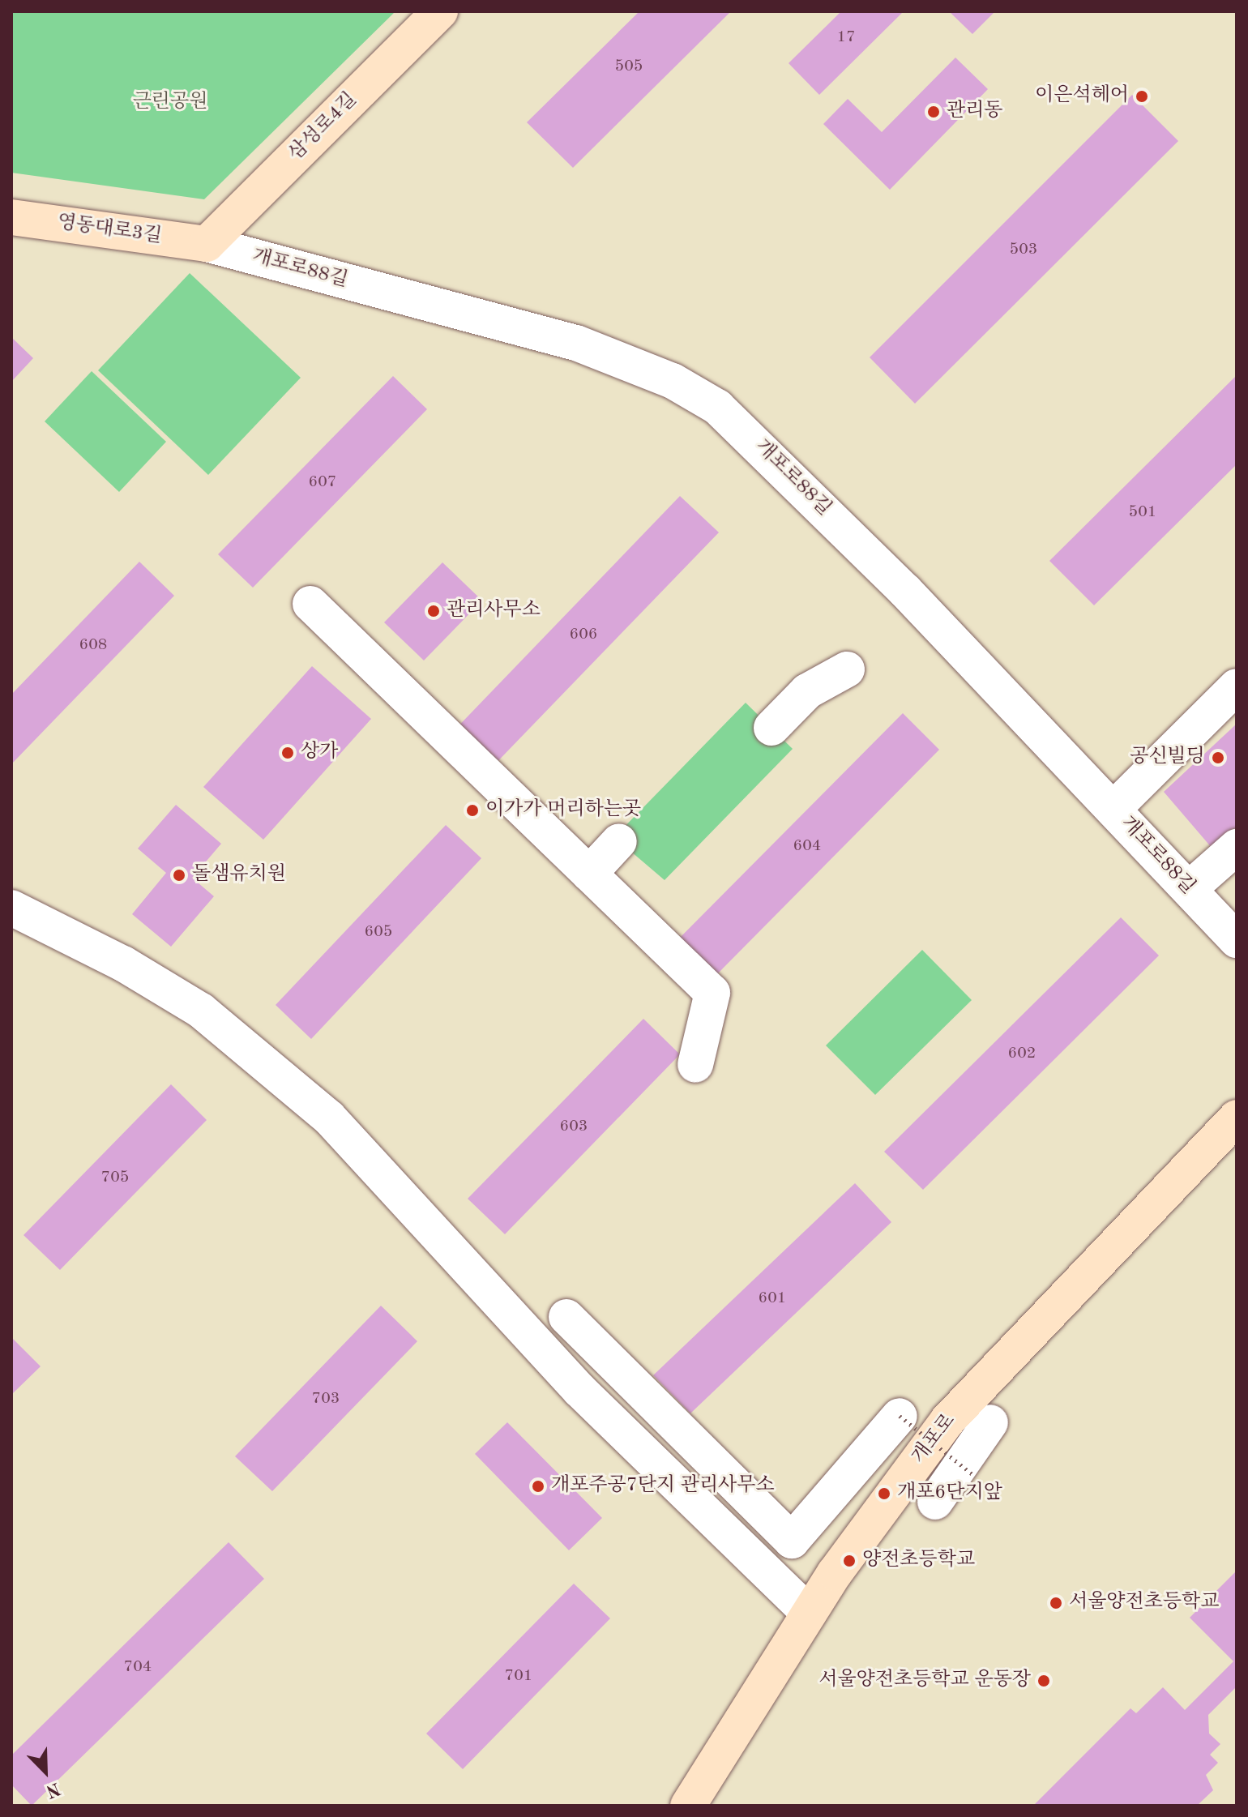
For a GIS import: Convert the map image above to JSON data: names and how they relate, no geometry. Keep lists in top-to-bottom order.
{
  "streets": {
    "street": [
      "삼성로4길",
      "영동대로3길",
      "개포로88길",
      "개포로"
    ]
  },
  "crossings": [
    ["삼성로4길", "영동대로3길"],
    ["삼성로4길", "개포로88길"],
    ["영동대로3길", "개포로88길"]
  ],
  "parks": ["근린공원"],
  "places": [
    "이은석헤어",
    "관리동",
    "관리사무소",
    "상가",
    "공신빌딩",
    "이가가 머리하는곳",
    "돌샘유치원",
    "개포주공7단지 관리사무소",
    "개포6단지앞",
    "양전초등학교",
    "서울양전초등학교",
    "서울양전초등학교 운동장"
  ],
  "house_numbers": [
    "17",
    "505",
    "503",
    "607",
    "501",
    "606",
    "608",
    "604",
    "605",
    "602",
    "603",
    "705",
    "601",
    "703",
    "704",
    "701"
  ],
  "north": "bottom right"
}
